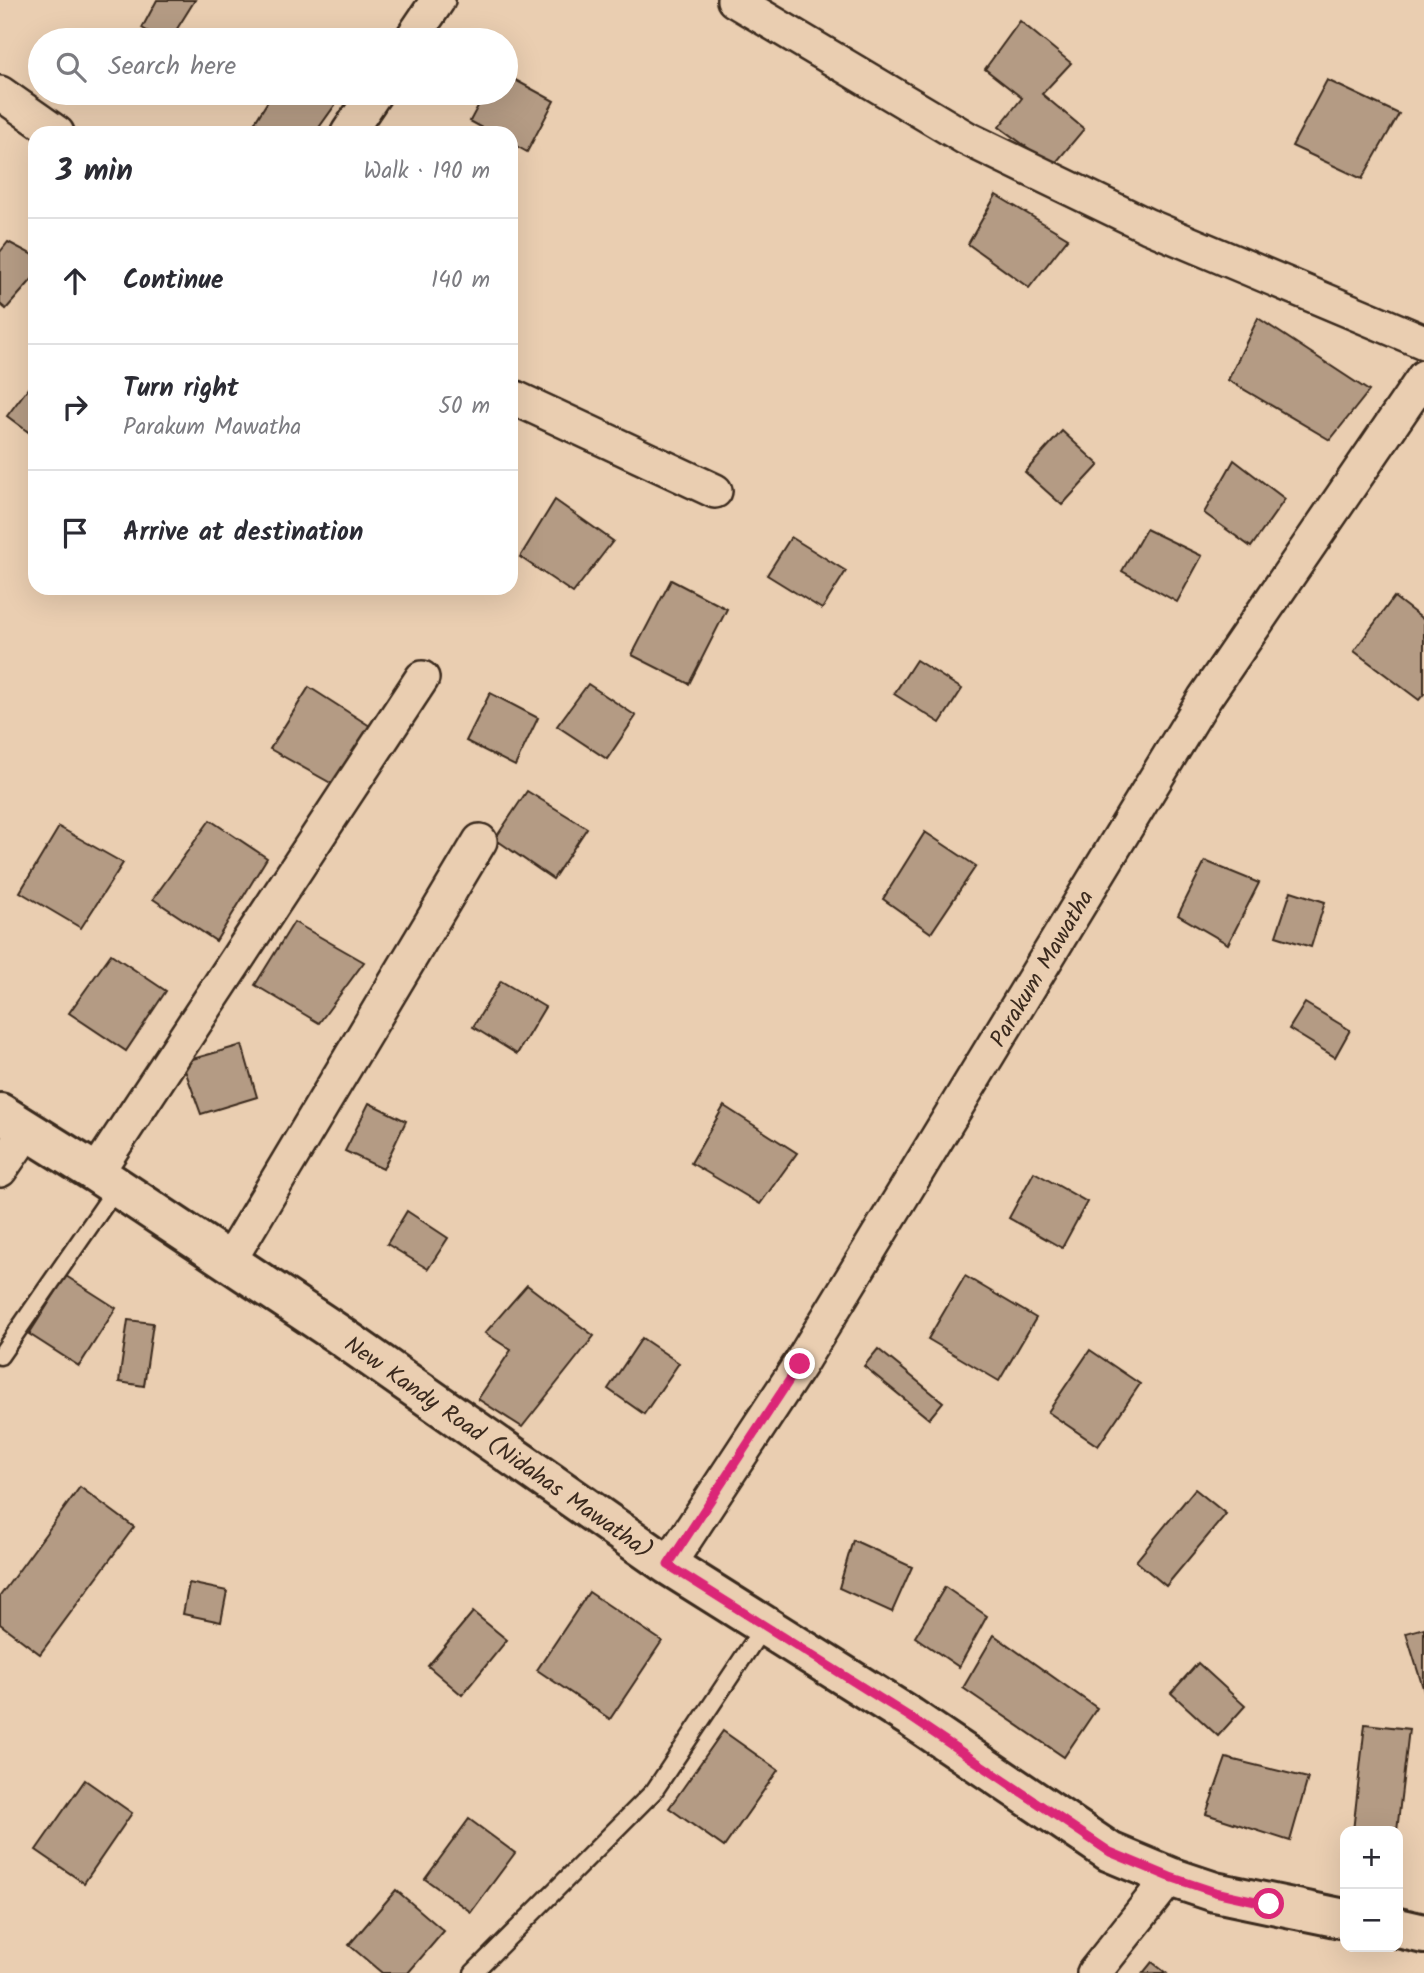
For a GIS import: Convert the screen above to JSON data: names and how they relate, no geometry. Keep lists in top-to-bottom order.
{
  "streets": {
    "main road": ["New Kandy Road (Nidahas Mawatha)"],
    "street": ["Parakum Mawatha"]
  },
  "crossings": [
    ["Parakum Mawatha", "New Kandy Road (Nidahas Mawatha)"]
  ],
  "page": {
    "search": "Search here",
    "heading": ["3 min", "Walk · 190 m"],
    "list": [
      ["Continue", "140 m"],
      ["Turn right", "Parakum Mawatha", "50 m"],
      "Arrive at destination"
    ],
    "map_buttons": ["+", "−"]
  }
}
